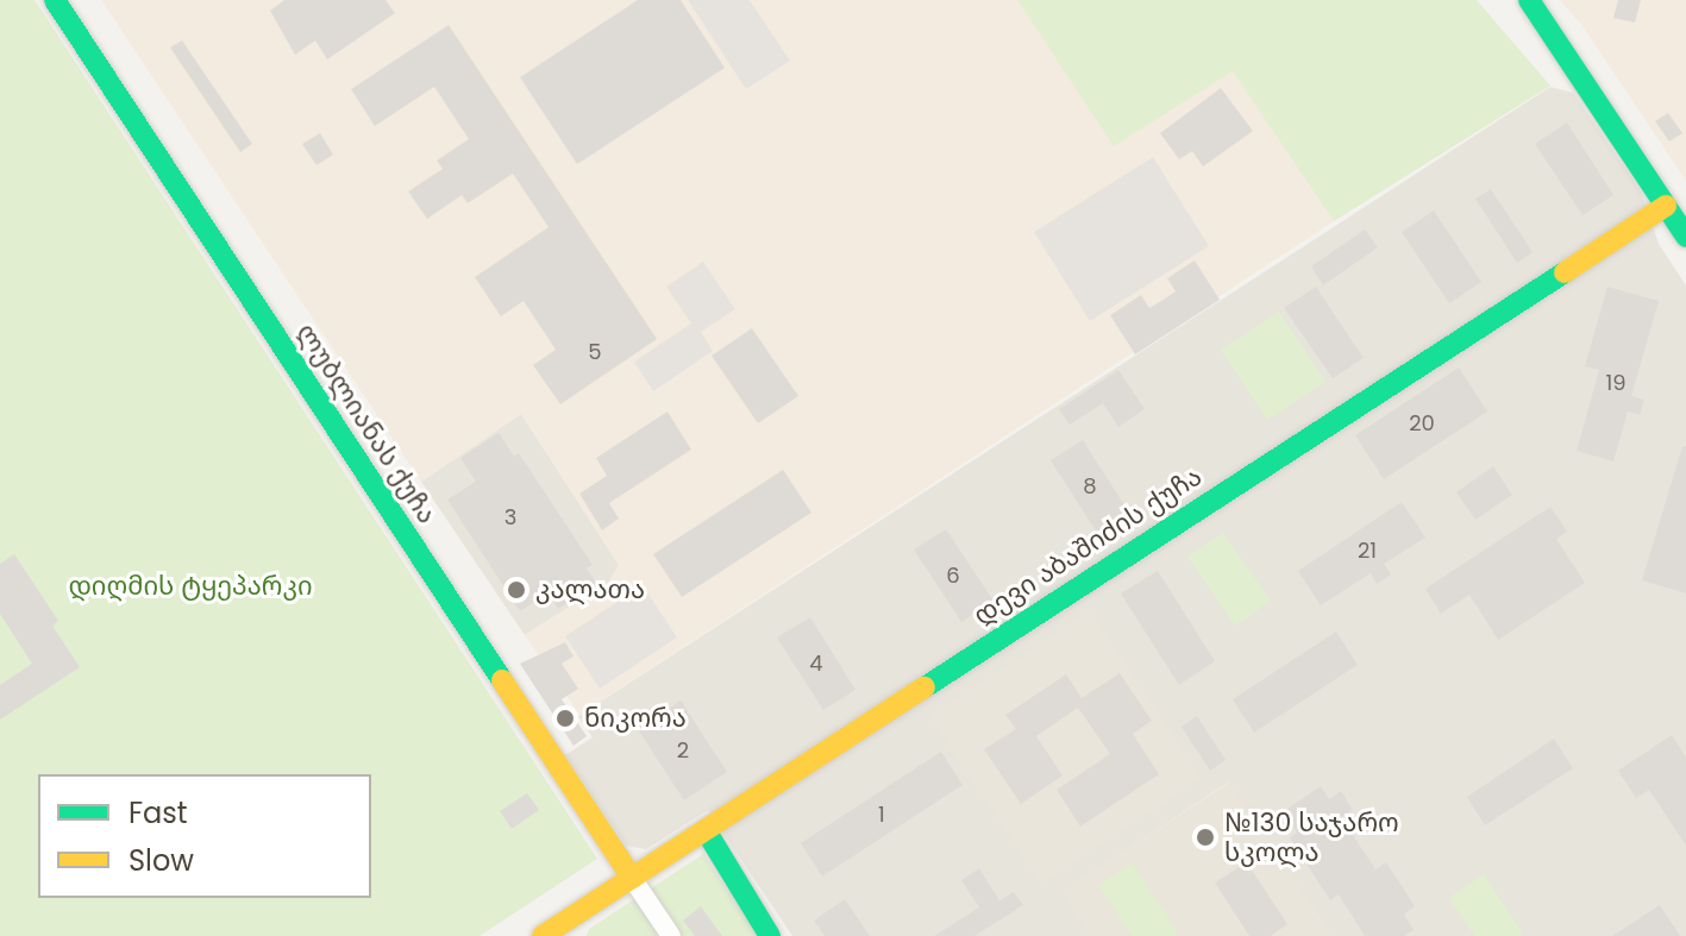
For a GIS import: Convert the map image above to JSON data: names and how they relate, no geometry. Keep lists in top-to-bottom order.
{
  "streets": {
    "street": ["ლუბლიანას ქუჩა", "დევი აბაშიძის ქუჩა"]
  },
  "crossings": [
    ["ლუბლიანას ქუჩა", "დევი აბაშიძის ქუჩა"]
  ],
  "parks": ["დიღმის ტყეპარკი"],
  "places": ["კალათა", "ნიკორა", "№130 საჯარო სკოლა"],
  "house_numbers": [
    "5",
    "19",
    "20",
    "8",
    "3",
    "21",
    "6",
    "4",
    "2",
    "1"
  ],
  "legend": ["Fast", "Slow"]
}
